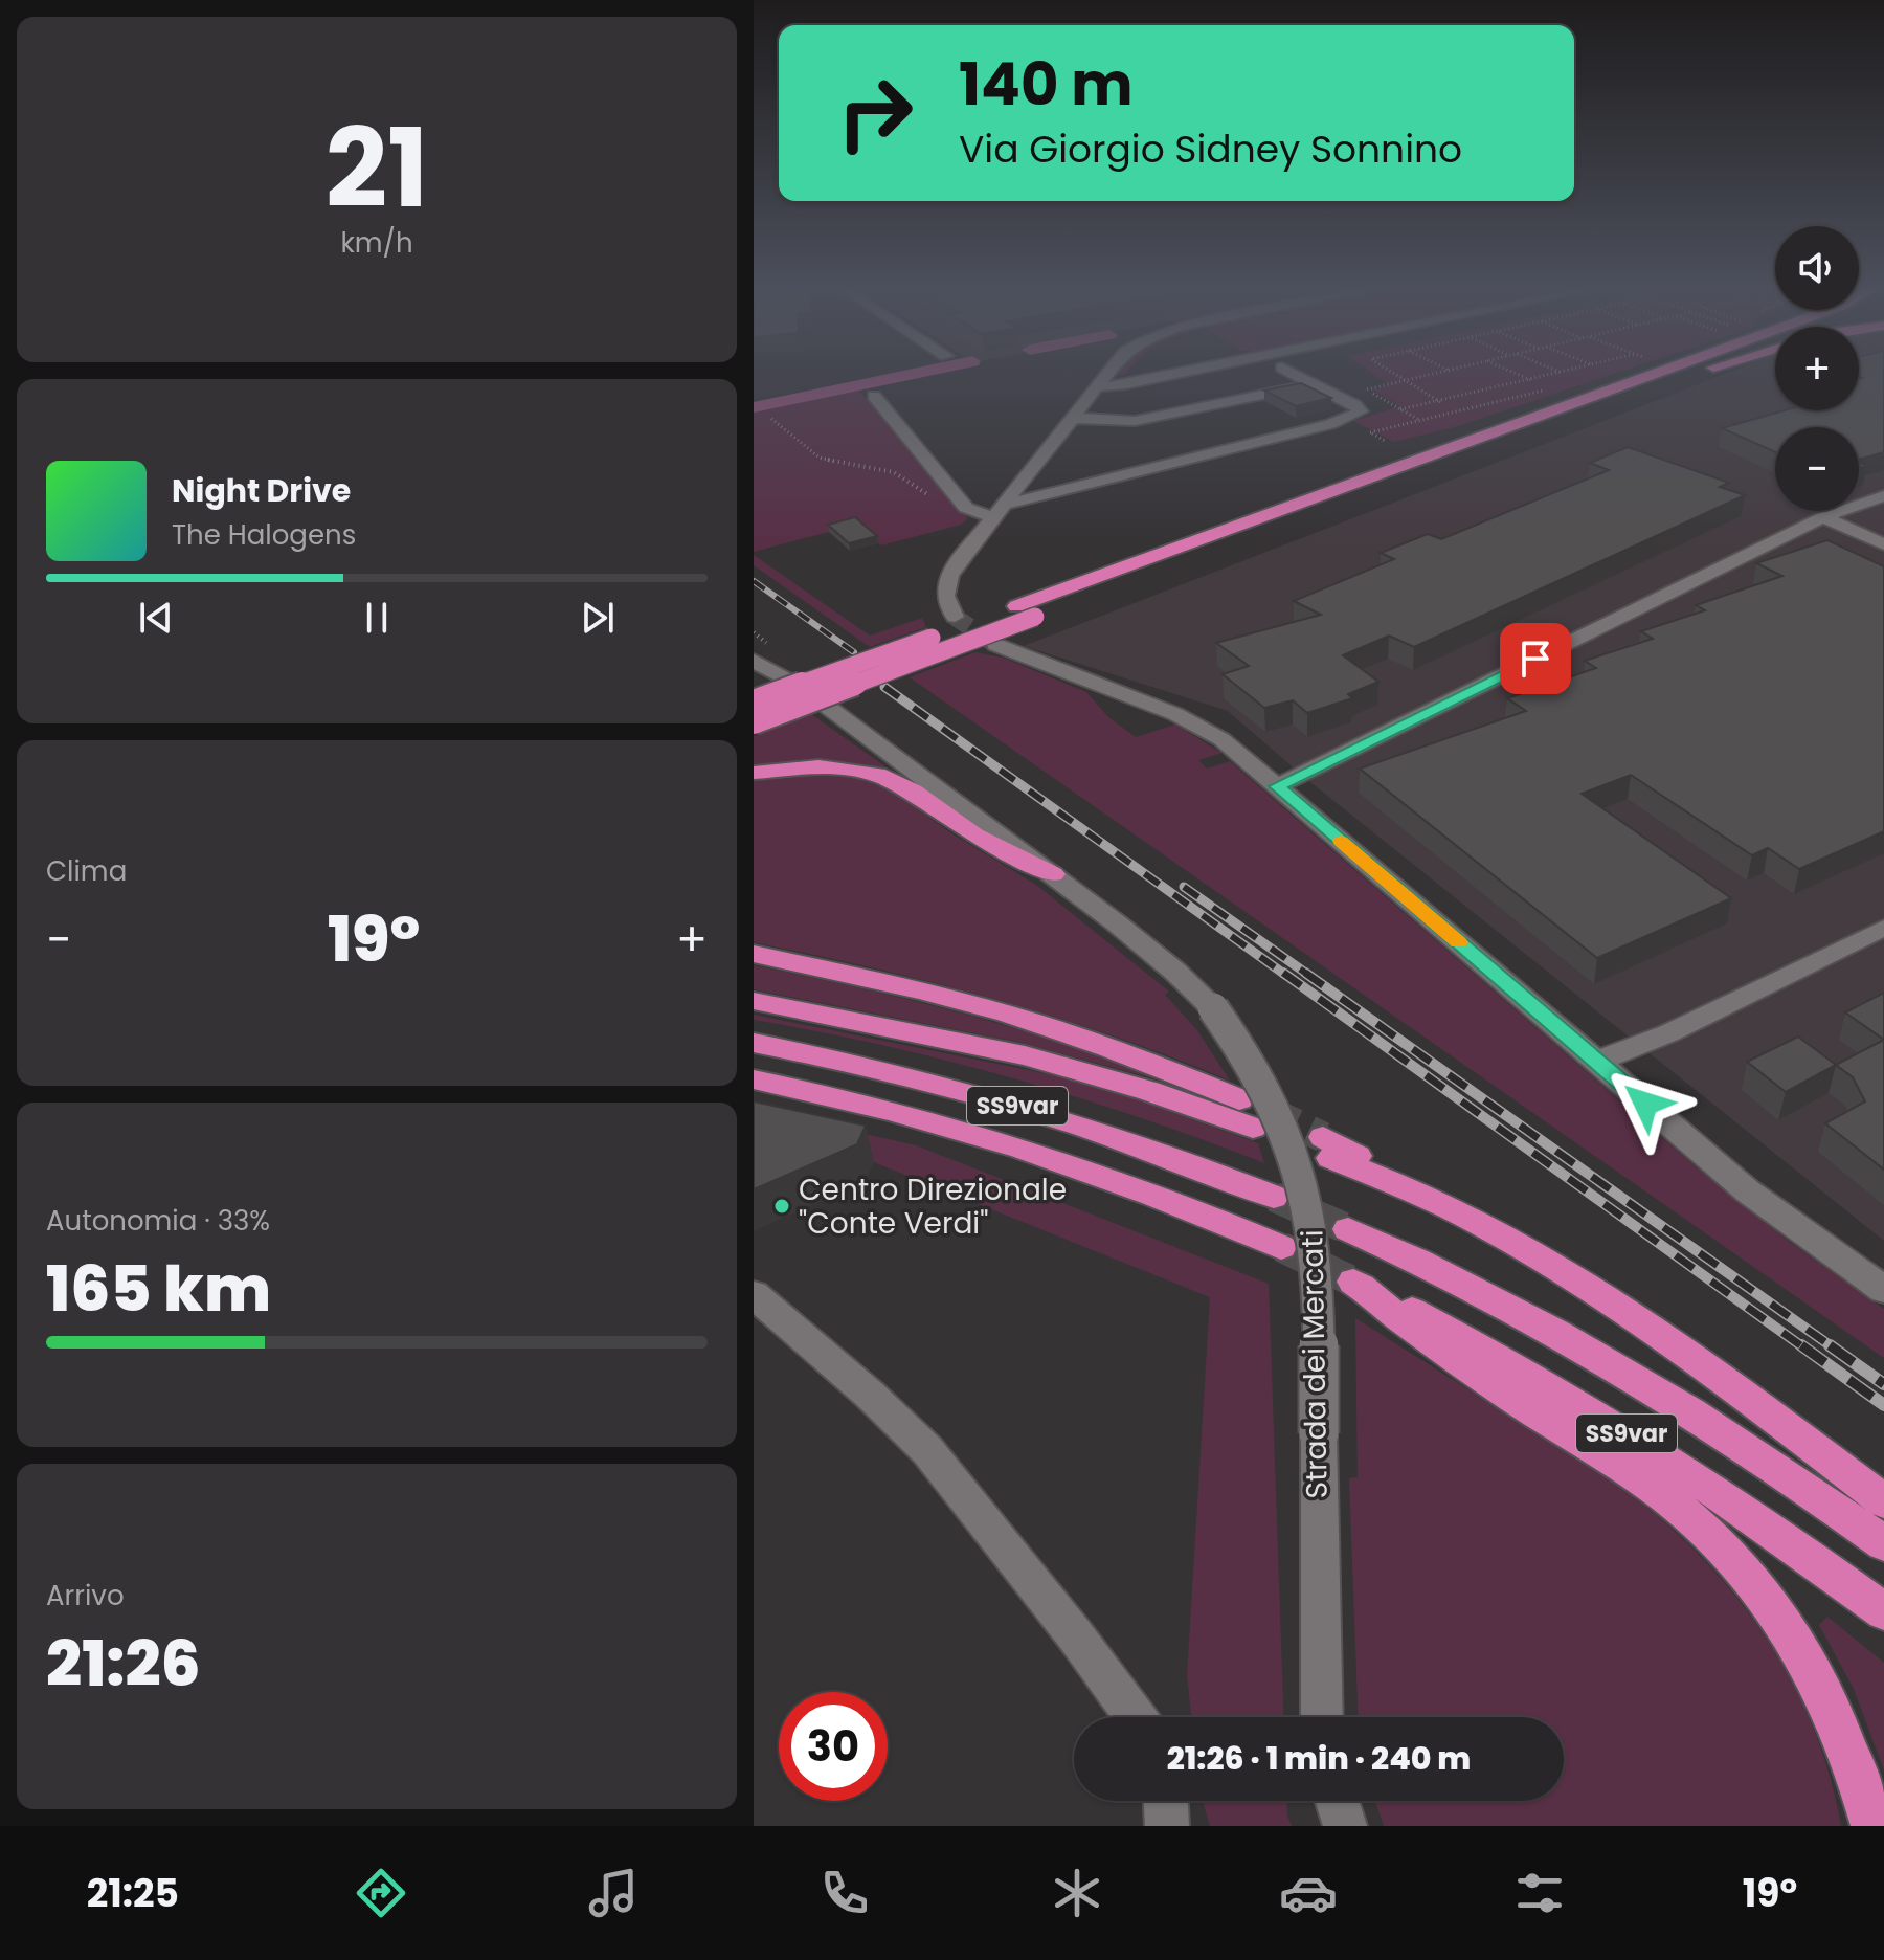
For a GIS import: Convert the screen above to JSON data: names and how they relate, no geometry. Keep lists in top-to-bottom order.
{
  "streets": {
    "highway": ["SS9var"],
    "street": ["Strada dei Mercati"]
  },
  "places": ["Centro Direzionale \"Conte Verdi\""],
  "page": {
    "tile": [
      ["21", "km/h"],
      "Clima",
      ["Autonomia · 33%", "165 km"],
      ["Arrivo", "21:26"]
    ],
    "turn": ["140 m", "Via Giorgio Sidney Sonnino"],
    "map_buttons": ["+", "−"],
    "song": ["Night Drive", "The Halogens"],
    "heat": ["−", "19°", "+"],
    "limit": "30",
    "trip": "21:26 · 1 min · 240 m",
    "tabs": ["21:25", "19°"]
  }
}
